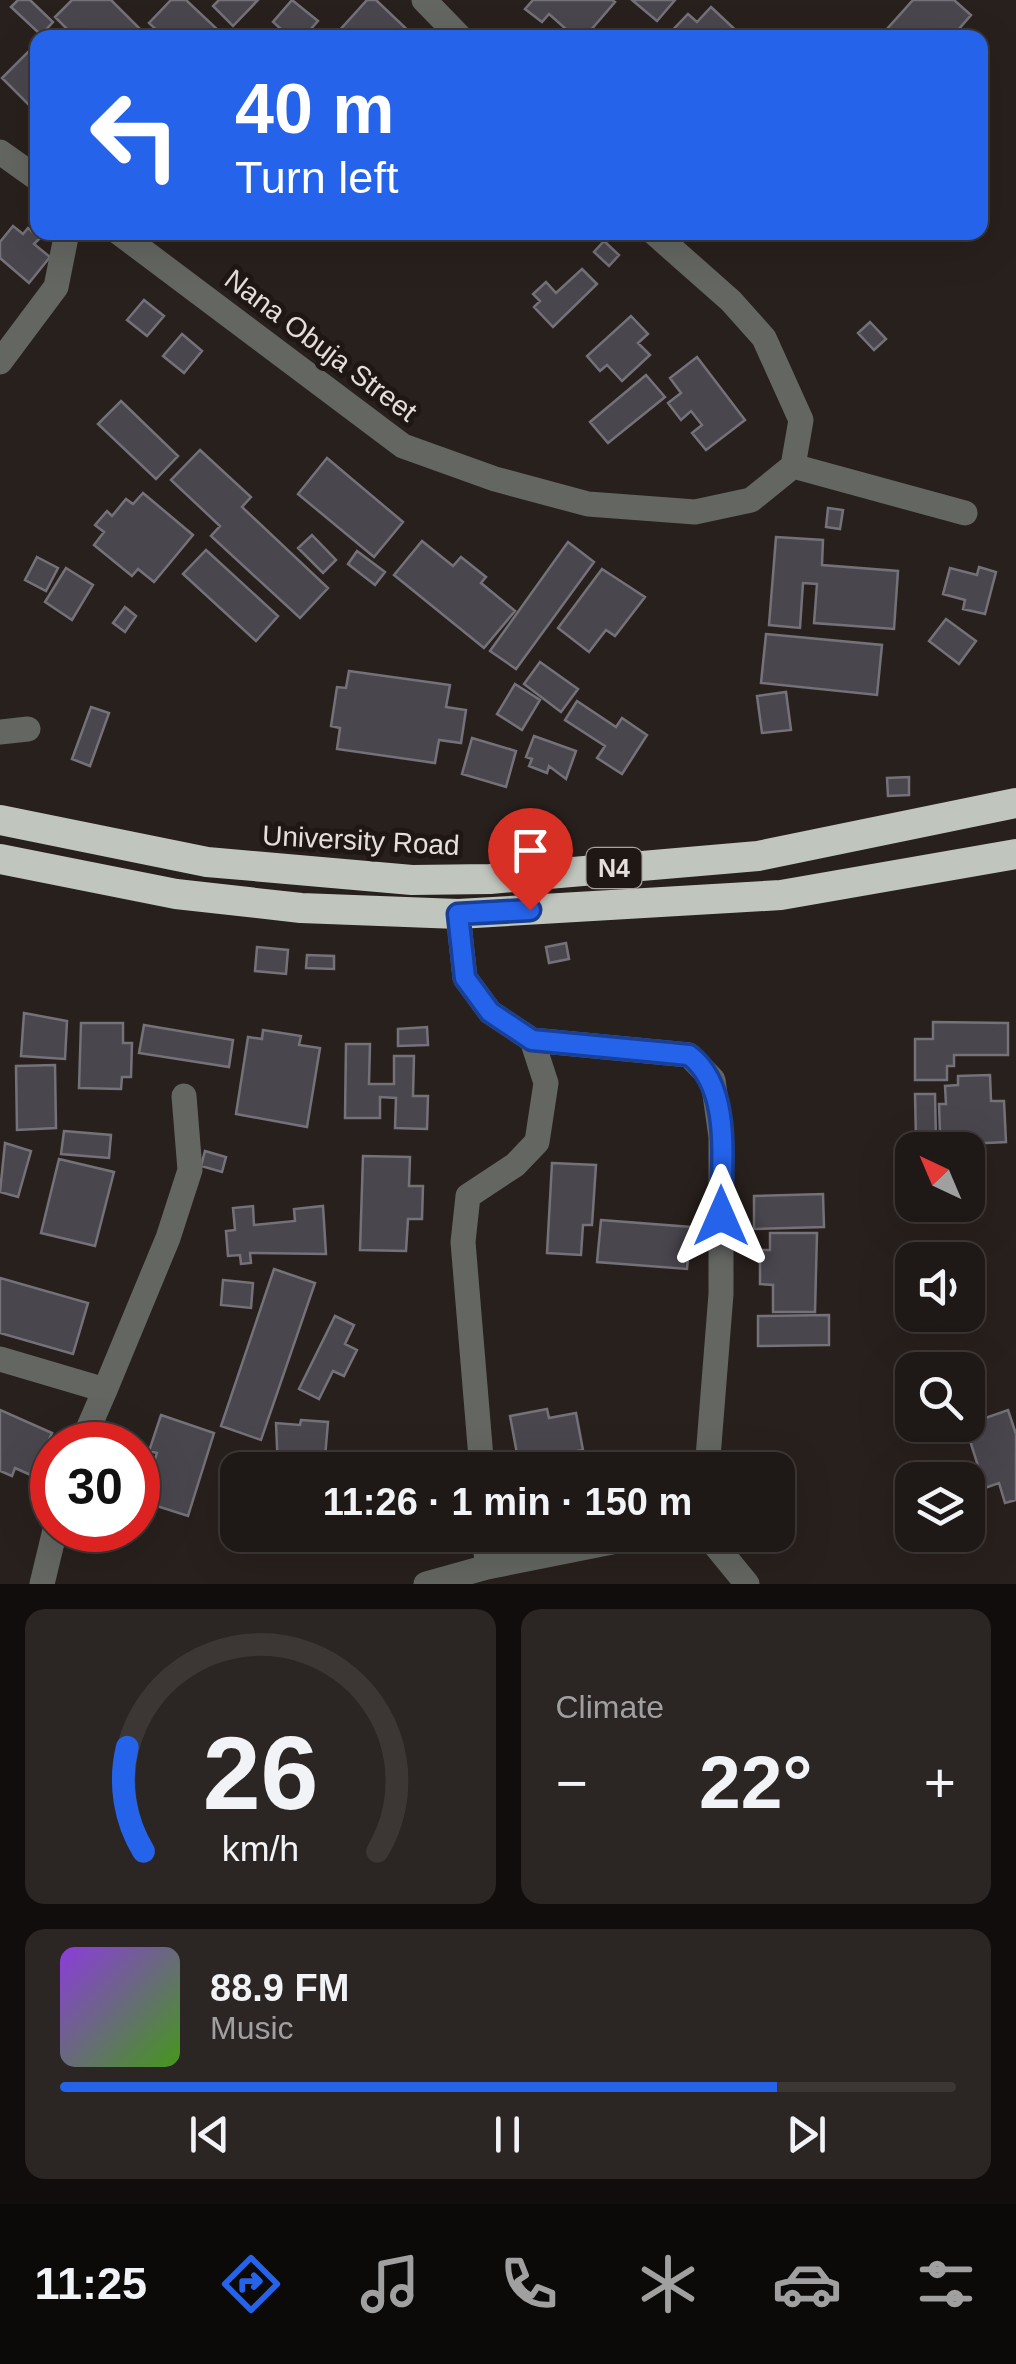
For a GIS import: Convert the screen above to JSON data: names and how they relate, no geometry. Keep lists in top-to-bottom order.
{
  "streets": {
    "highway": ["University Road", "N4"],
    "street": ["Nana Obuja Street"]
  },
  "north": "top left",
  "page": {
    "turn": ["40 m", "Turn left"],
    "limit": "30",
    "trip": "11:26 · 1 min · 150 m",
    "tile": "Climate",
    "heat": ["−", "22°", "+"],
    "song": ["88.9 FM", "Music"],
    "tabs": "11:25",
    "gauge": ["26", "km/h"]
  }
}
